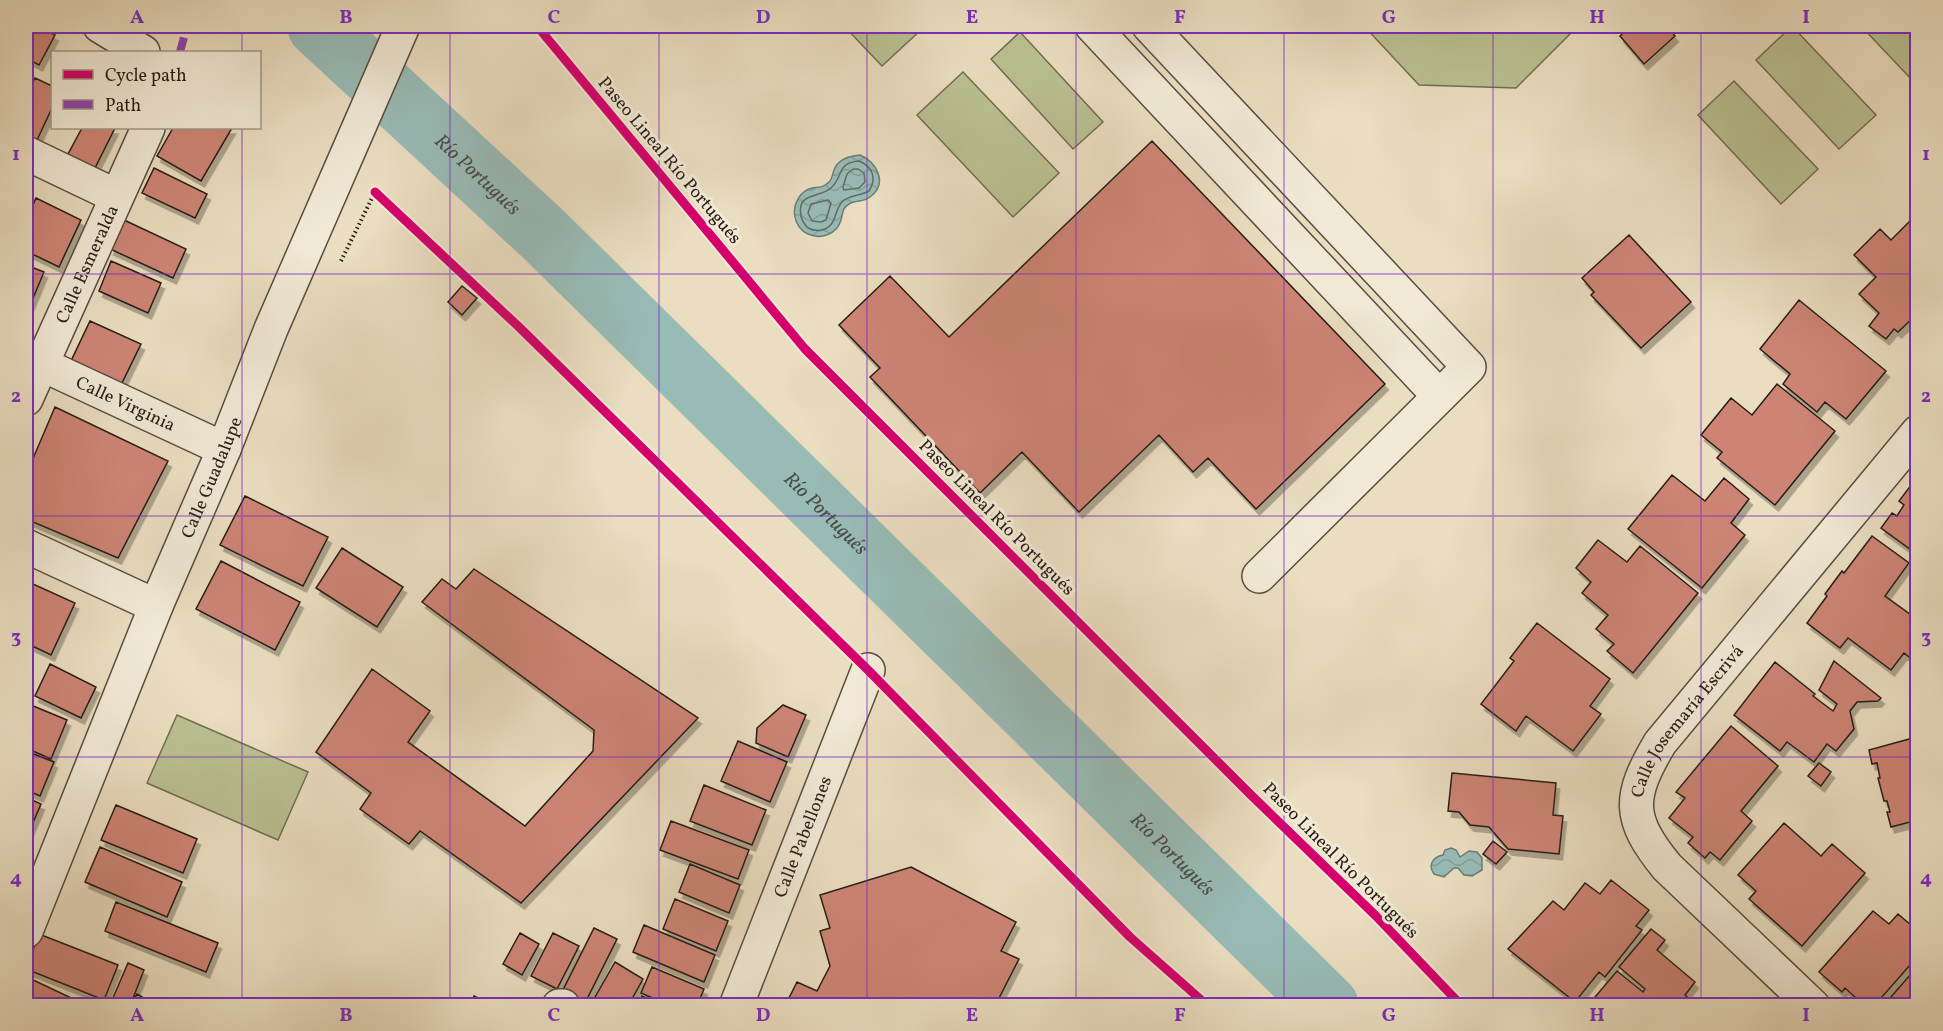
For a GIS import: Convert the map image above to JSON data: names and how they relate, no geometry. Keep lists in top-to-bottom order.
{
  "streets": {
    "street": [
      "Calle Esmeralda",
      "Calle Virginia",
      "Calle Guadalupe",
      "Calle Josemaría Escrivá",
      "Calle Pabellones"
    ],
    "cycle path": ["Paseo Lineal Río Portugués"]
  },
  "crossings": [
    ["Calle Esmeralda", "Calle Virginia"],
    ["Calle Virginia", "Calle Guadalupe"]
  ],
  "water": ["Río Portugués"],
  "legend": ["Cycle path", "Path"],
  "grid": {
    "columns": [
      "A",
      "B",
      "C",
      "D",
      "E",
      "F",
      "G",
      "H",
      "I"
    ],
    "rows": [
      "1",
      "2",
      "3",
      "4"
    ]
  }
}
